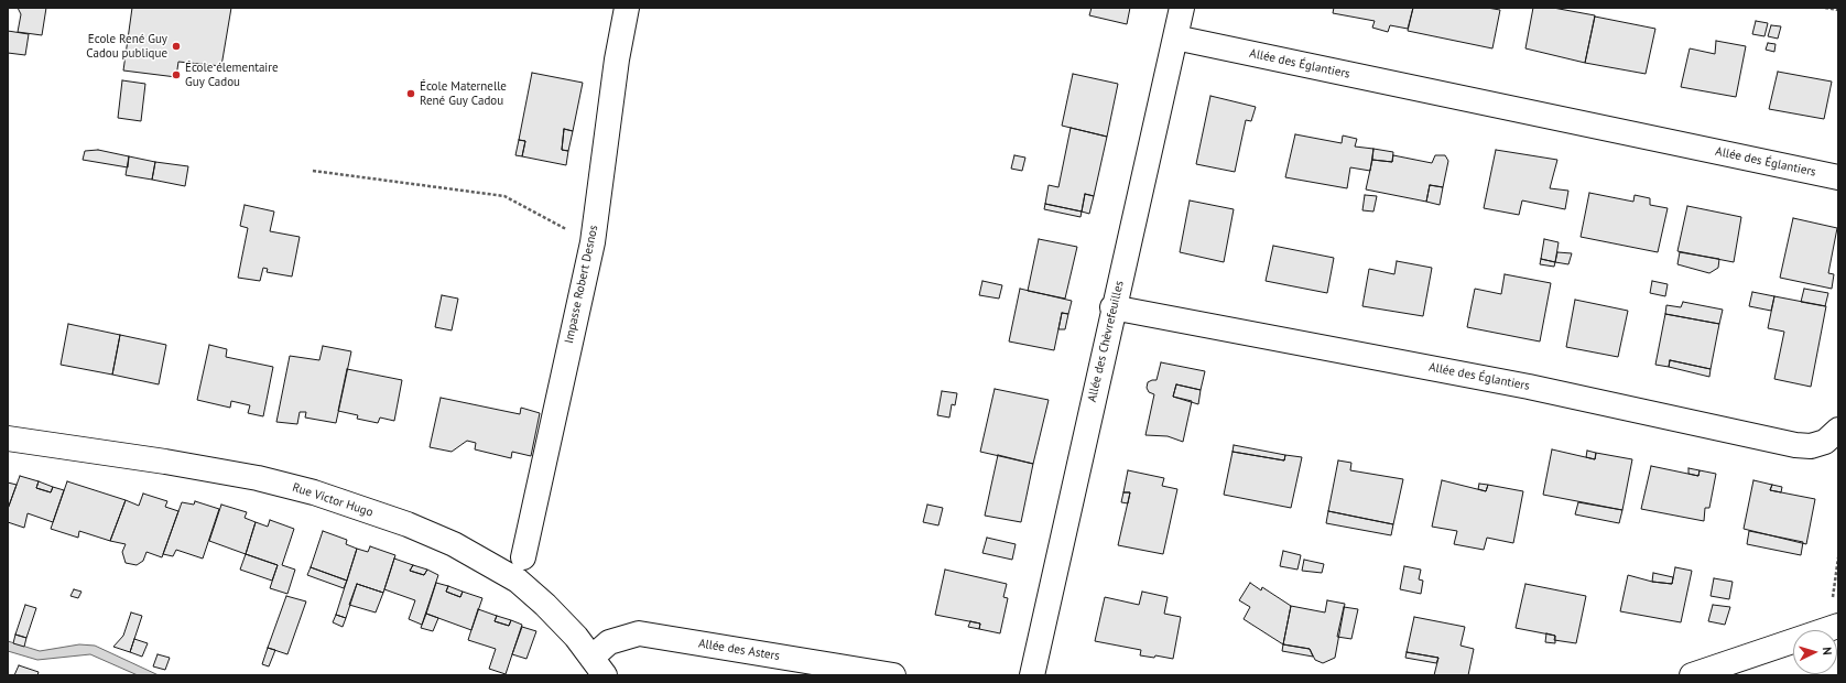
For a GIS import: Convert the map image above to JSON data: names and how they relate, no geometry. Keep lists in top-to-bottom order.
{
  "streets": {
    "street": [
      "Allée des Églantiers",
      "Impasse Robert Desnos",
      "Allée des Chèvrefeuilles",
      "Rue Victor Hugo",
      "Allée des Asters"
    ]
  },
  "crossings": [
    ["Allée des Églantiers", "Allée des Chèvrefeuilles"],
    ["Rue Victor Hugo", "Allée des Asters"]
  ],
  "places": ["Ecole René Guy Cadou publique", "École élementaire Guy Cadou", "École Maternelle René Guy Cadou"],
  "north": "right"
}
